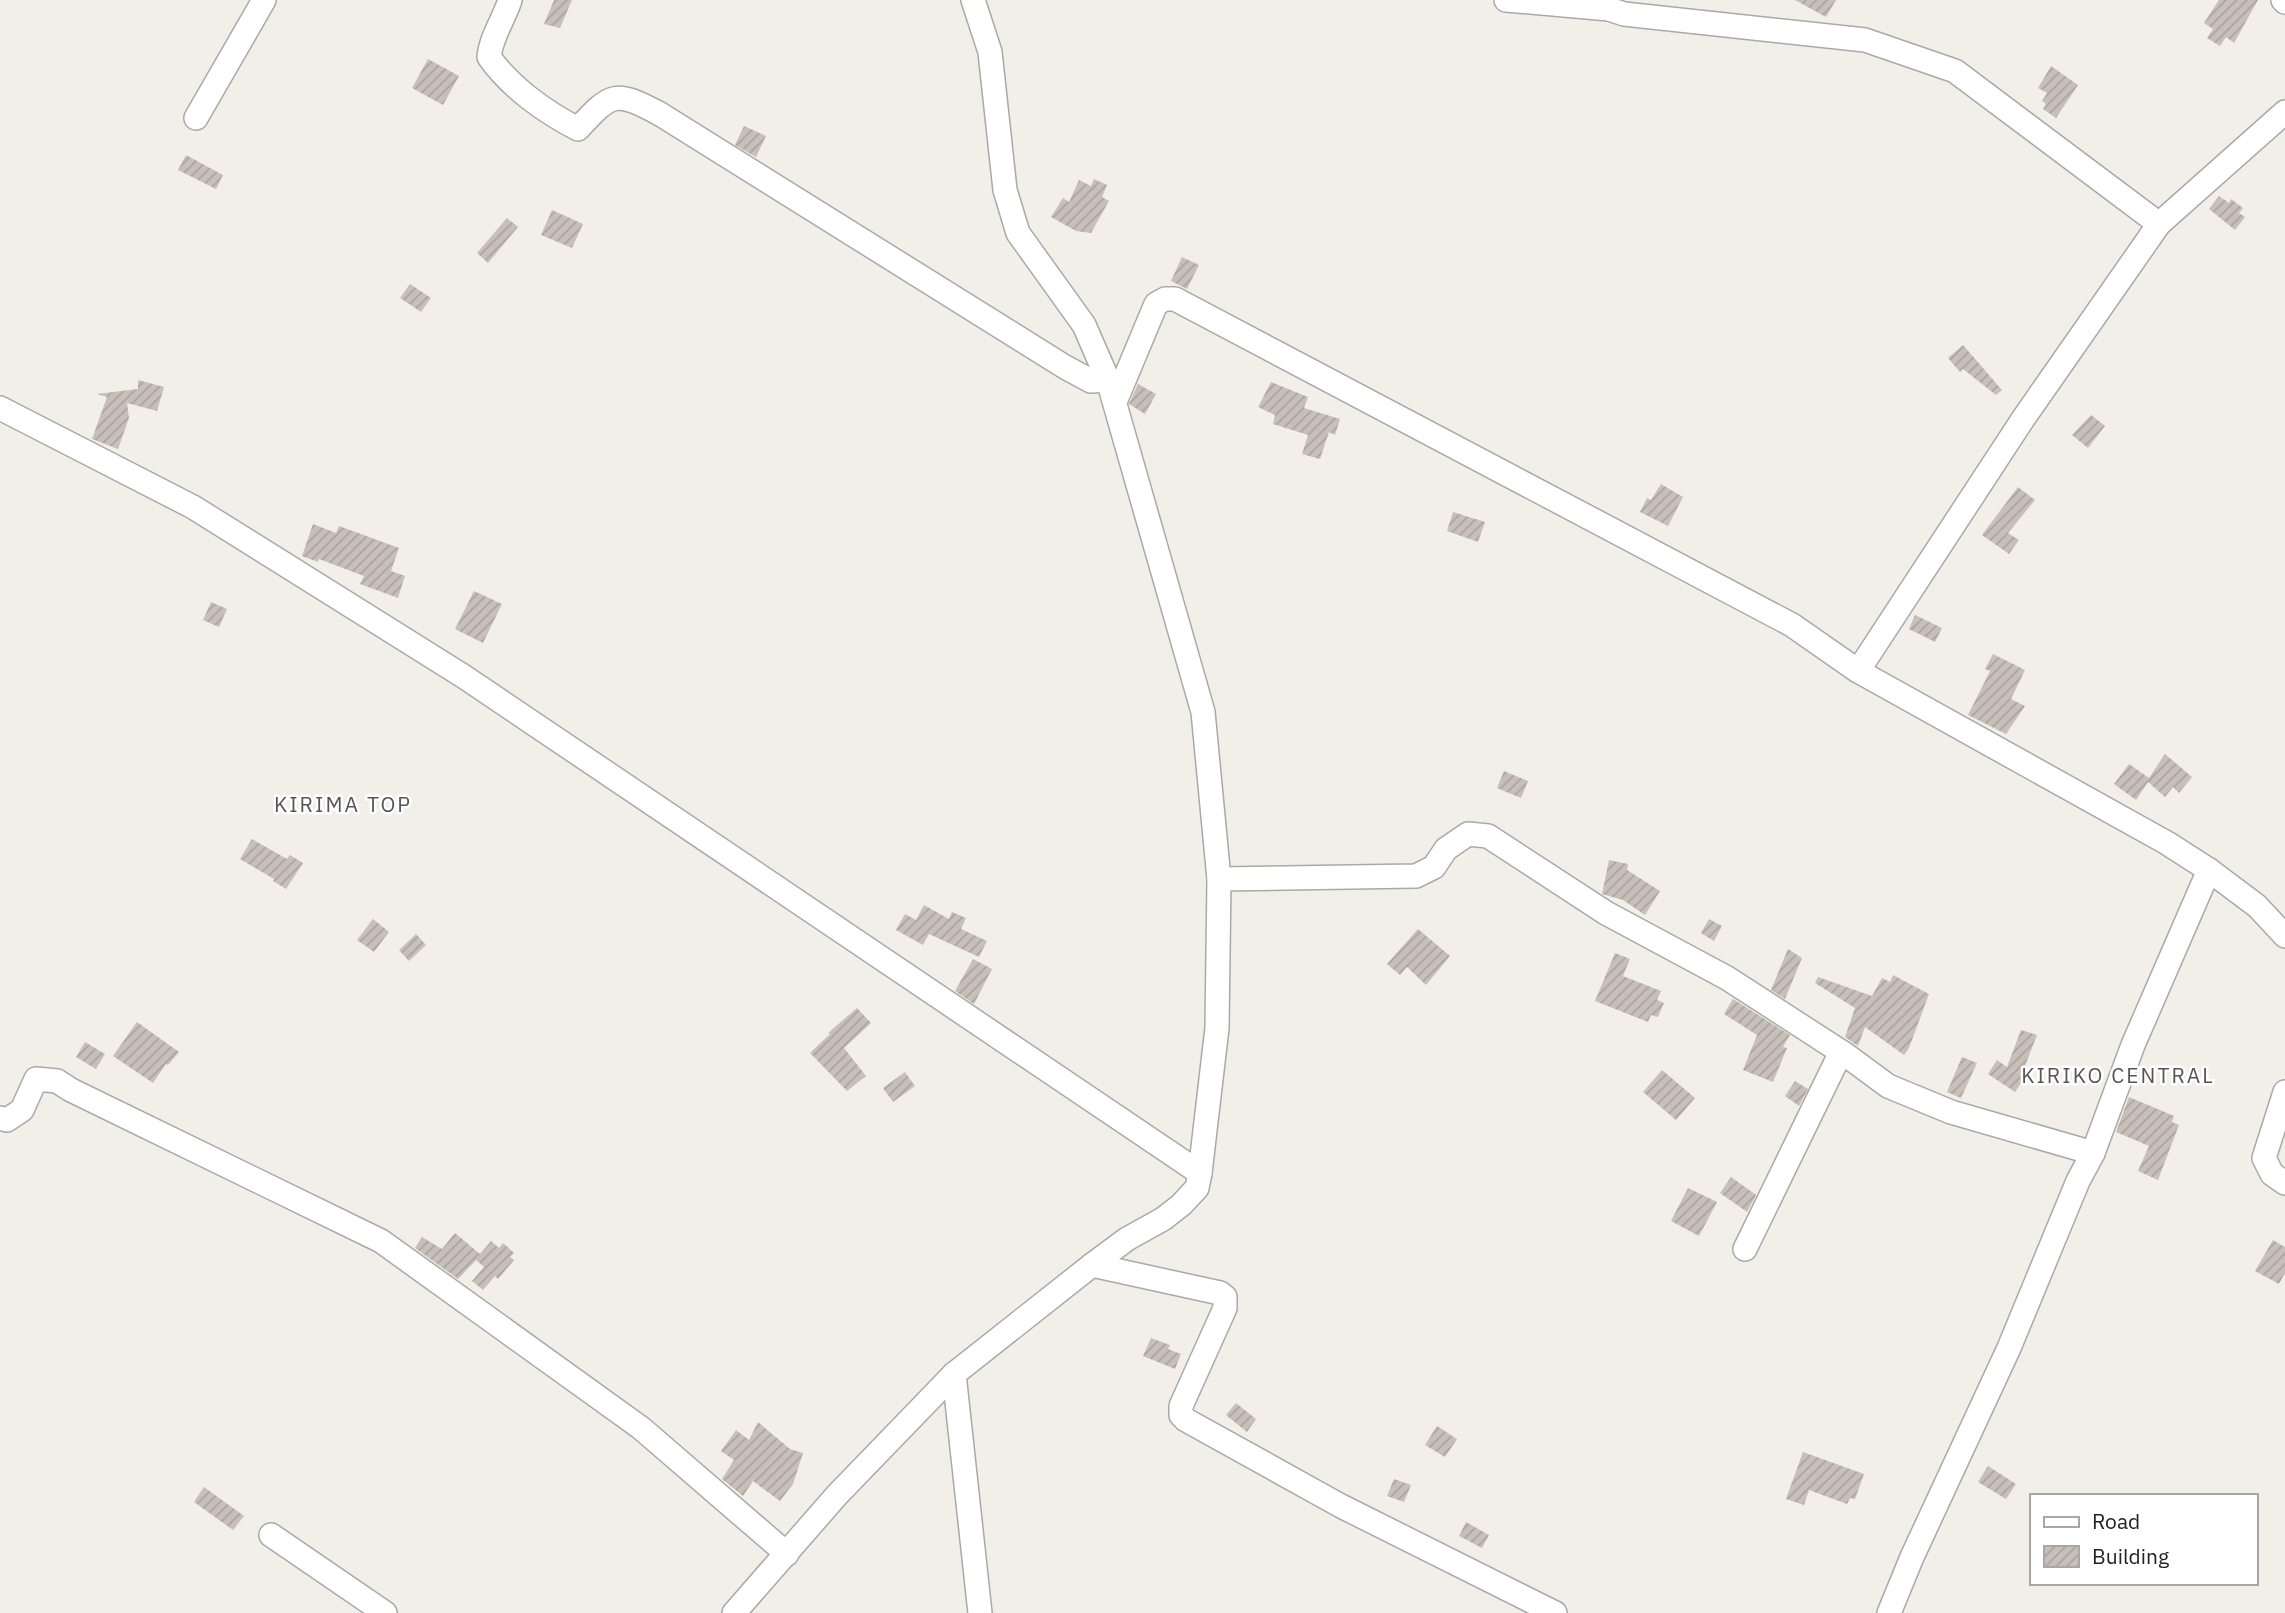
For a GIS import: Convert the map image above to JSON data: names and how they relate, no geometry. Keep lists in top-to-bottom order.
{
  "districts": ["KIRIMA TOP", "KIRIKO CENTRAL"],
  "legend": ["Road", "Building"]
}
